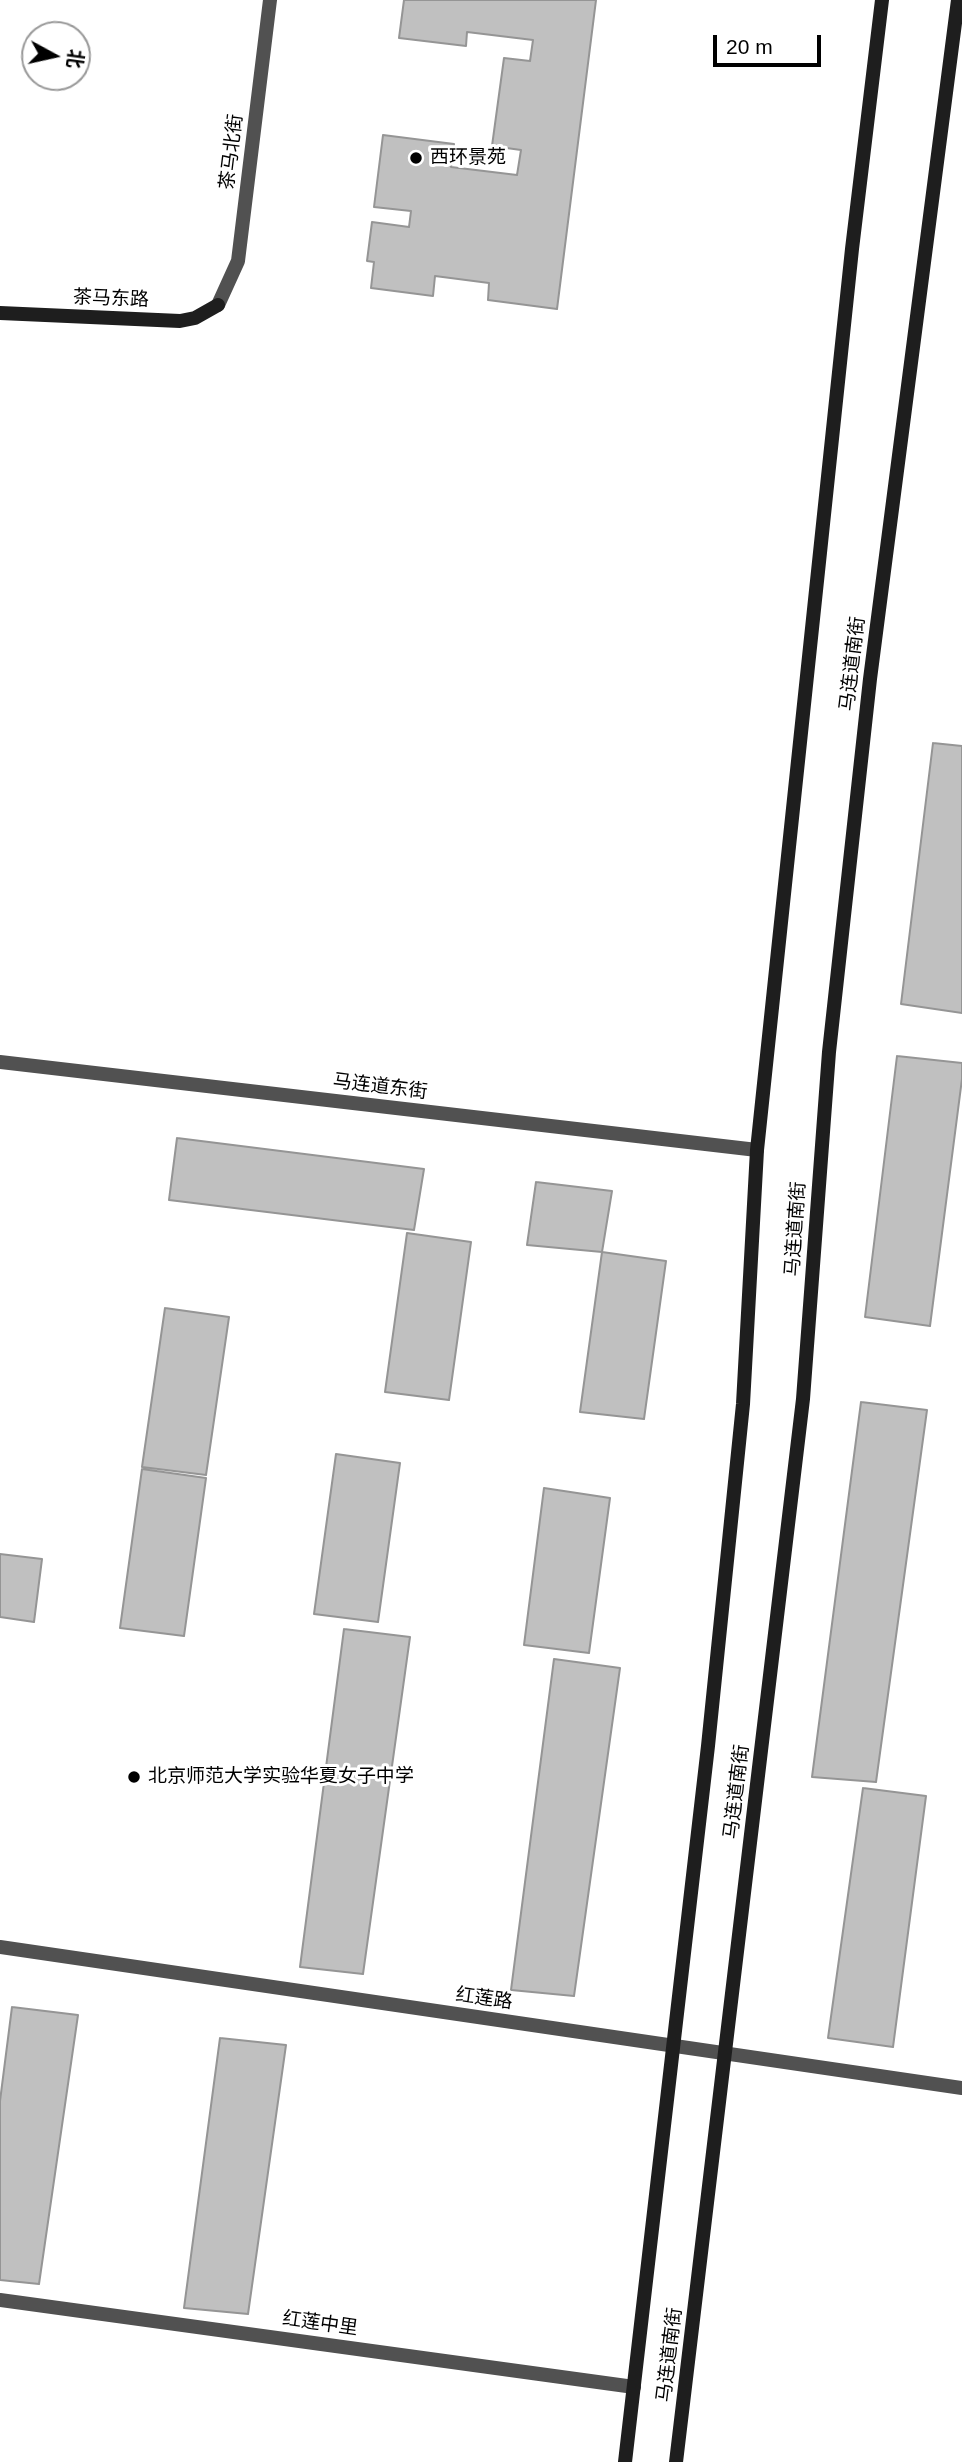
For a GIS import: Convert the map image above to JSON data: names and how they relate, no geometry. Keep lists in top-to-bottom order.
{
  "streets": {
    "street": [
      "茶马北街",
      "茶马东路",
      "马连道南街",
      "马连道东街",
      "红莲路",
      "红莲中里"
    ]
  },
  "crossings": [
    ["茶马北街", "茶马东路"],
    ["马连道南街", "马连道东街"],
    ["马连道南街", "红莲路"],
    ["马连道南街", "红莲中里"]
  ],
  "places": ["西环景苑", "北京师范大学实验华夏女子中学"],
  "scale_bar": "20 m",
  "north": "right"
}
